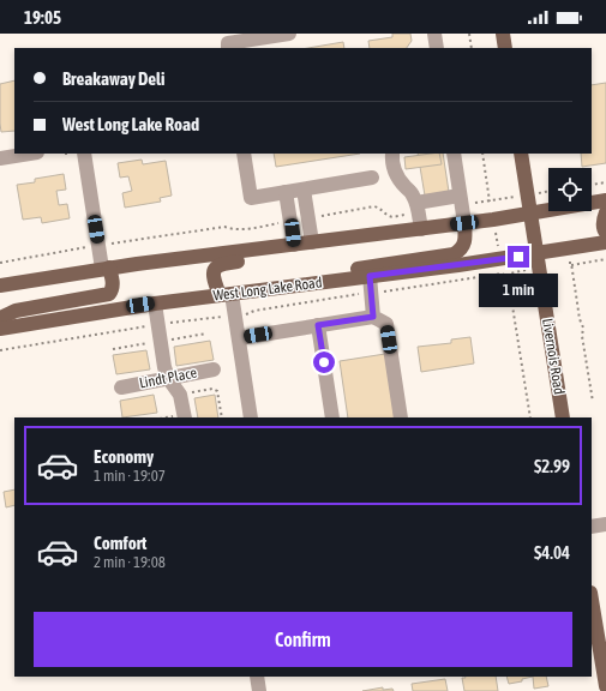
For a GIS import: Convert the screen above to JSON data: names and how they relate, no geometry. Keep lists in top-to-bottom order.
{
  "streets": {
    "main road": ["West Long Lake Road", "Livernois Road"],
    "street": ["Lindt Place"]
  },
  "crossings": [
    ["West Long Lake Road", "Livernois Road"]
  ],
  "page": {
    "status": "19:05",
    "banner": ["Breakaway Deli", "West Long Lake Road"],
    "bubble": "1 min",
    "list": [
      {
        "name": "Economy",
        "note": "1 min · 19:07",
        "value": "$2.99"
      },
      {
        "name": "Comfort",
        "note": "2 min · 19:08",
        "value": "$4.04"
      }
    ],
    "buttons": "Confirm"
  }
}
